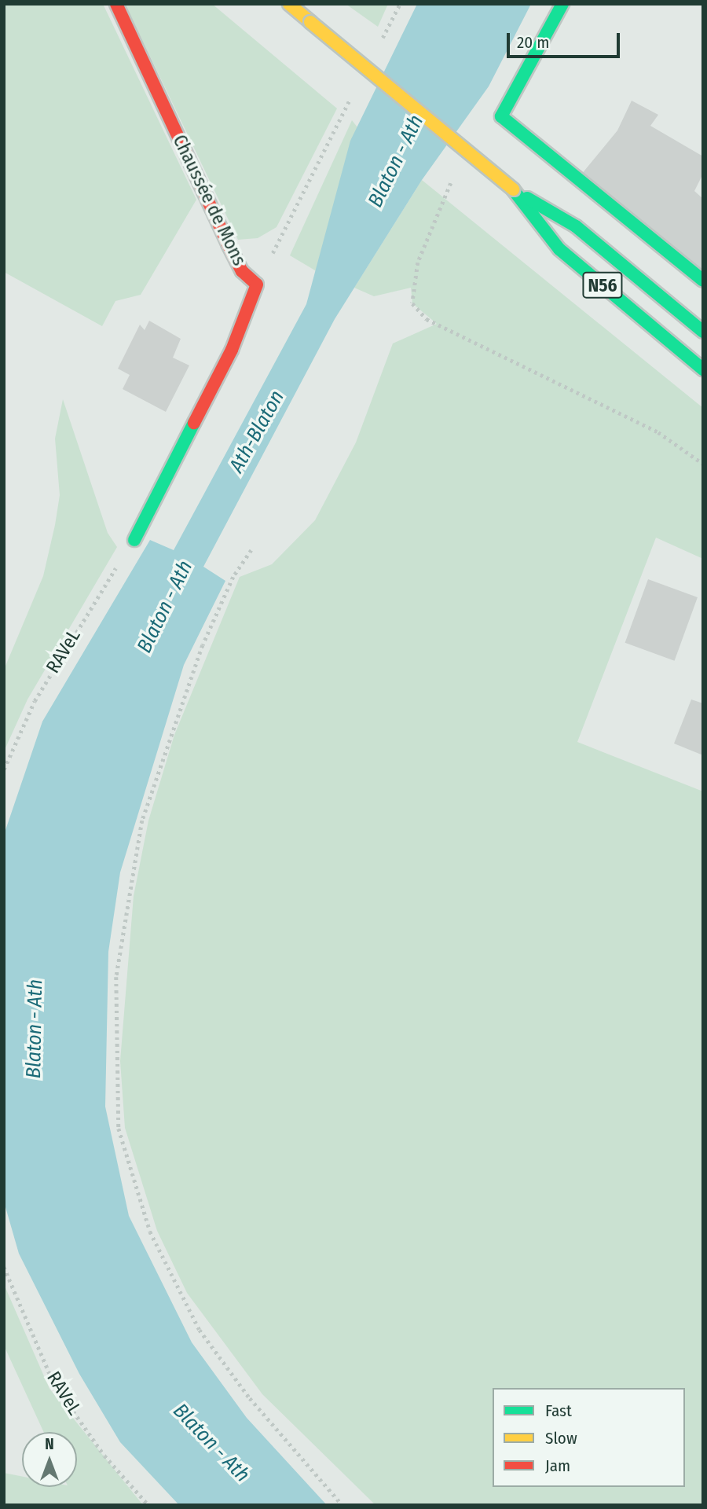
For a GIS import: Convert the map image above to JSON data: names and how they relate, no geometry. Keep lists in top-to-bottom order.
{
  "streets": {
    "street": ["Chaussée de Mons", "N56"],
    "path": ["RAVeL"]
  },
  "crossings": [
    ["Chaussée de Mons", "RAVeL"]
  ],
  "water": ["Blaton - Ath", "Ath-Blaton"],
  "legend": ["Fast", "Slow", "Jam"],
  "scale_bar": "20 m",
  "north": "top"
}
